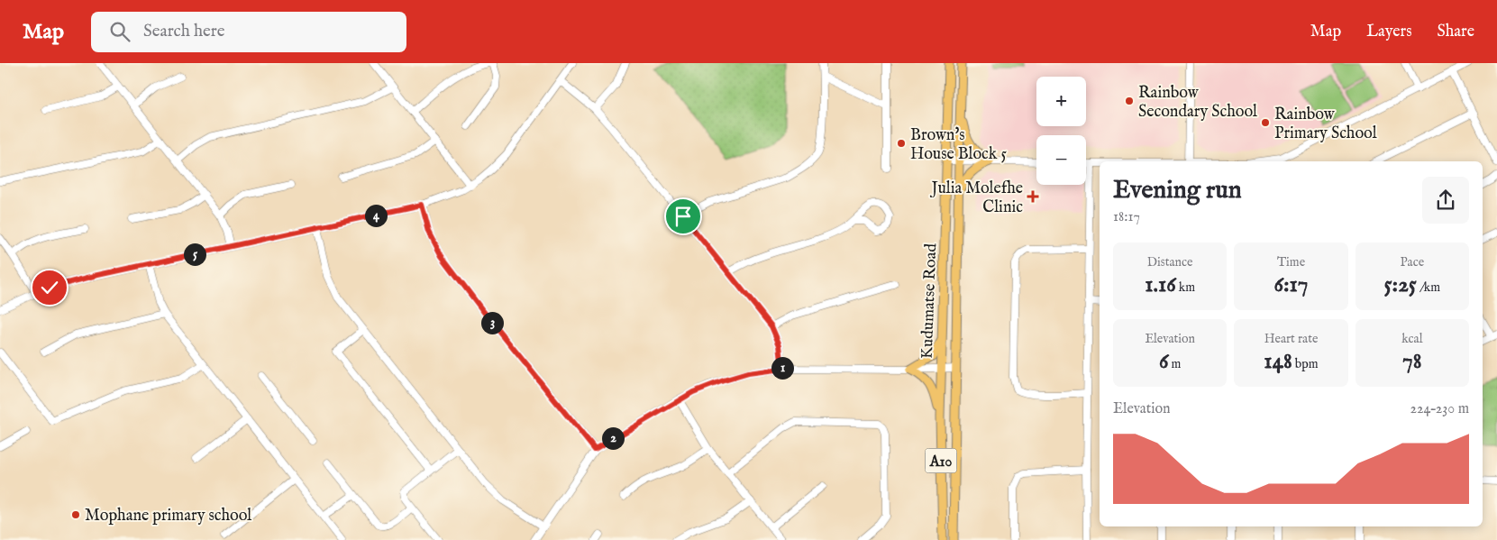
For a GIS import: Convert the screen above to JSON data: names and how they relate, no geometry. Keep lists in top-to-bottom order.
{
  "streets": {
    "main road": ["Kudumatse Road", "A10"]
  },
  "places": {
    "other": [
      "Rainbow Secondary School",
      "Rainbow Primary School",
      "Brown's House Block 5",
      "Mophane primary school"
    ],
    "health": ["Julia Molefhe Clinic"]
  },
  "page": {
    "header": "Map",
    "search": "Search here",
    "nav": ["Map", "Layers", "Share"],
    "map_buttons": ["+", "−"],
    "heading": ["Evening run", "18:17"],
    "pins": [
      "4",
      "5",
      "3",
      "1",
      "2"
    ],
    "stats": [
      ["Distance", "1.16 km"],
      ["Time", "6:17"],
      ["Pace", "5:25 /km"],
      ["Elevation", "6 m"],
      ["Heart rate", "148 bpm"],
      ["kcal", "78"]
    ],
    "chart": ["Elevation", "224–230 m"]
  }
}
